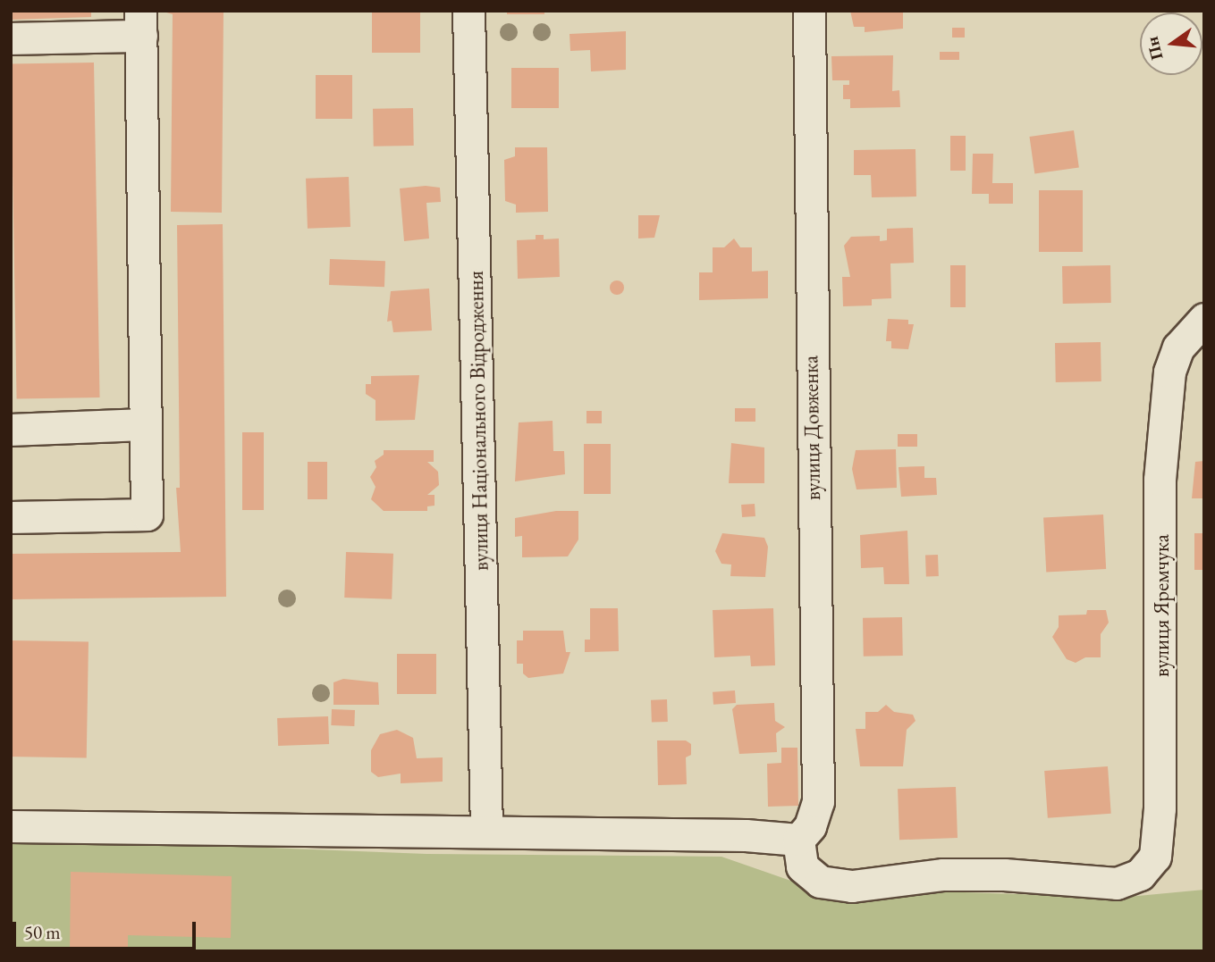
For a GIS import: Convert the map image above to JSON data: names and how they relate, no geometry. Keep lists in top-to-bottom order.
{
  "streets": {
    "street": ["вулиця Національного Відродження", "вулиця Довженка", "вулиця Яремчука"]
  },
  "crossings": [
    ["вулиця Довженка", "вулиця Яремчука"]
  ],
  "scale_bar": "50 m",
  "north": "left"
}
